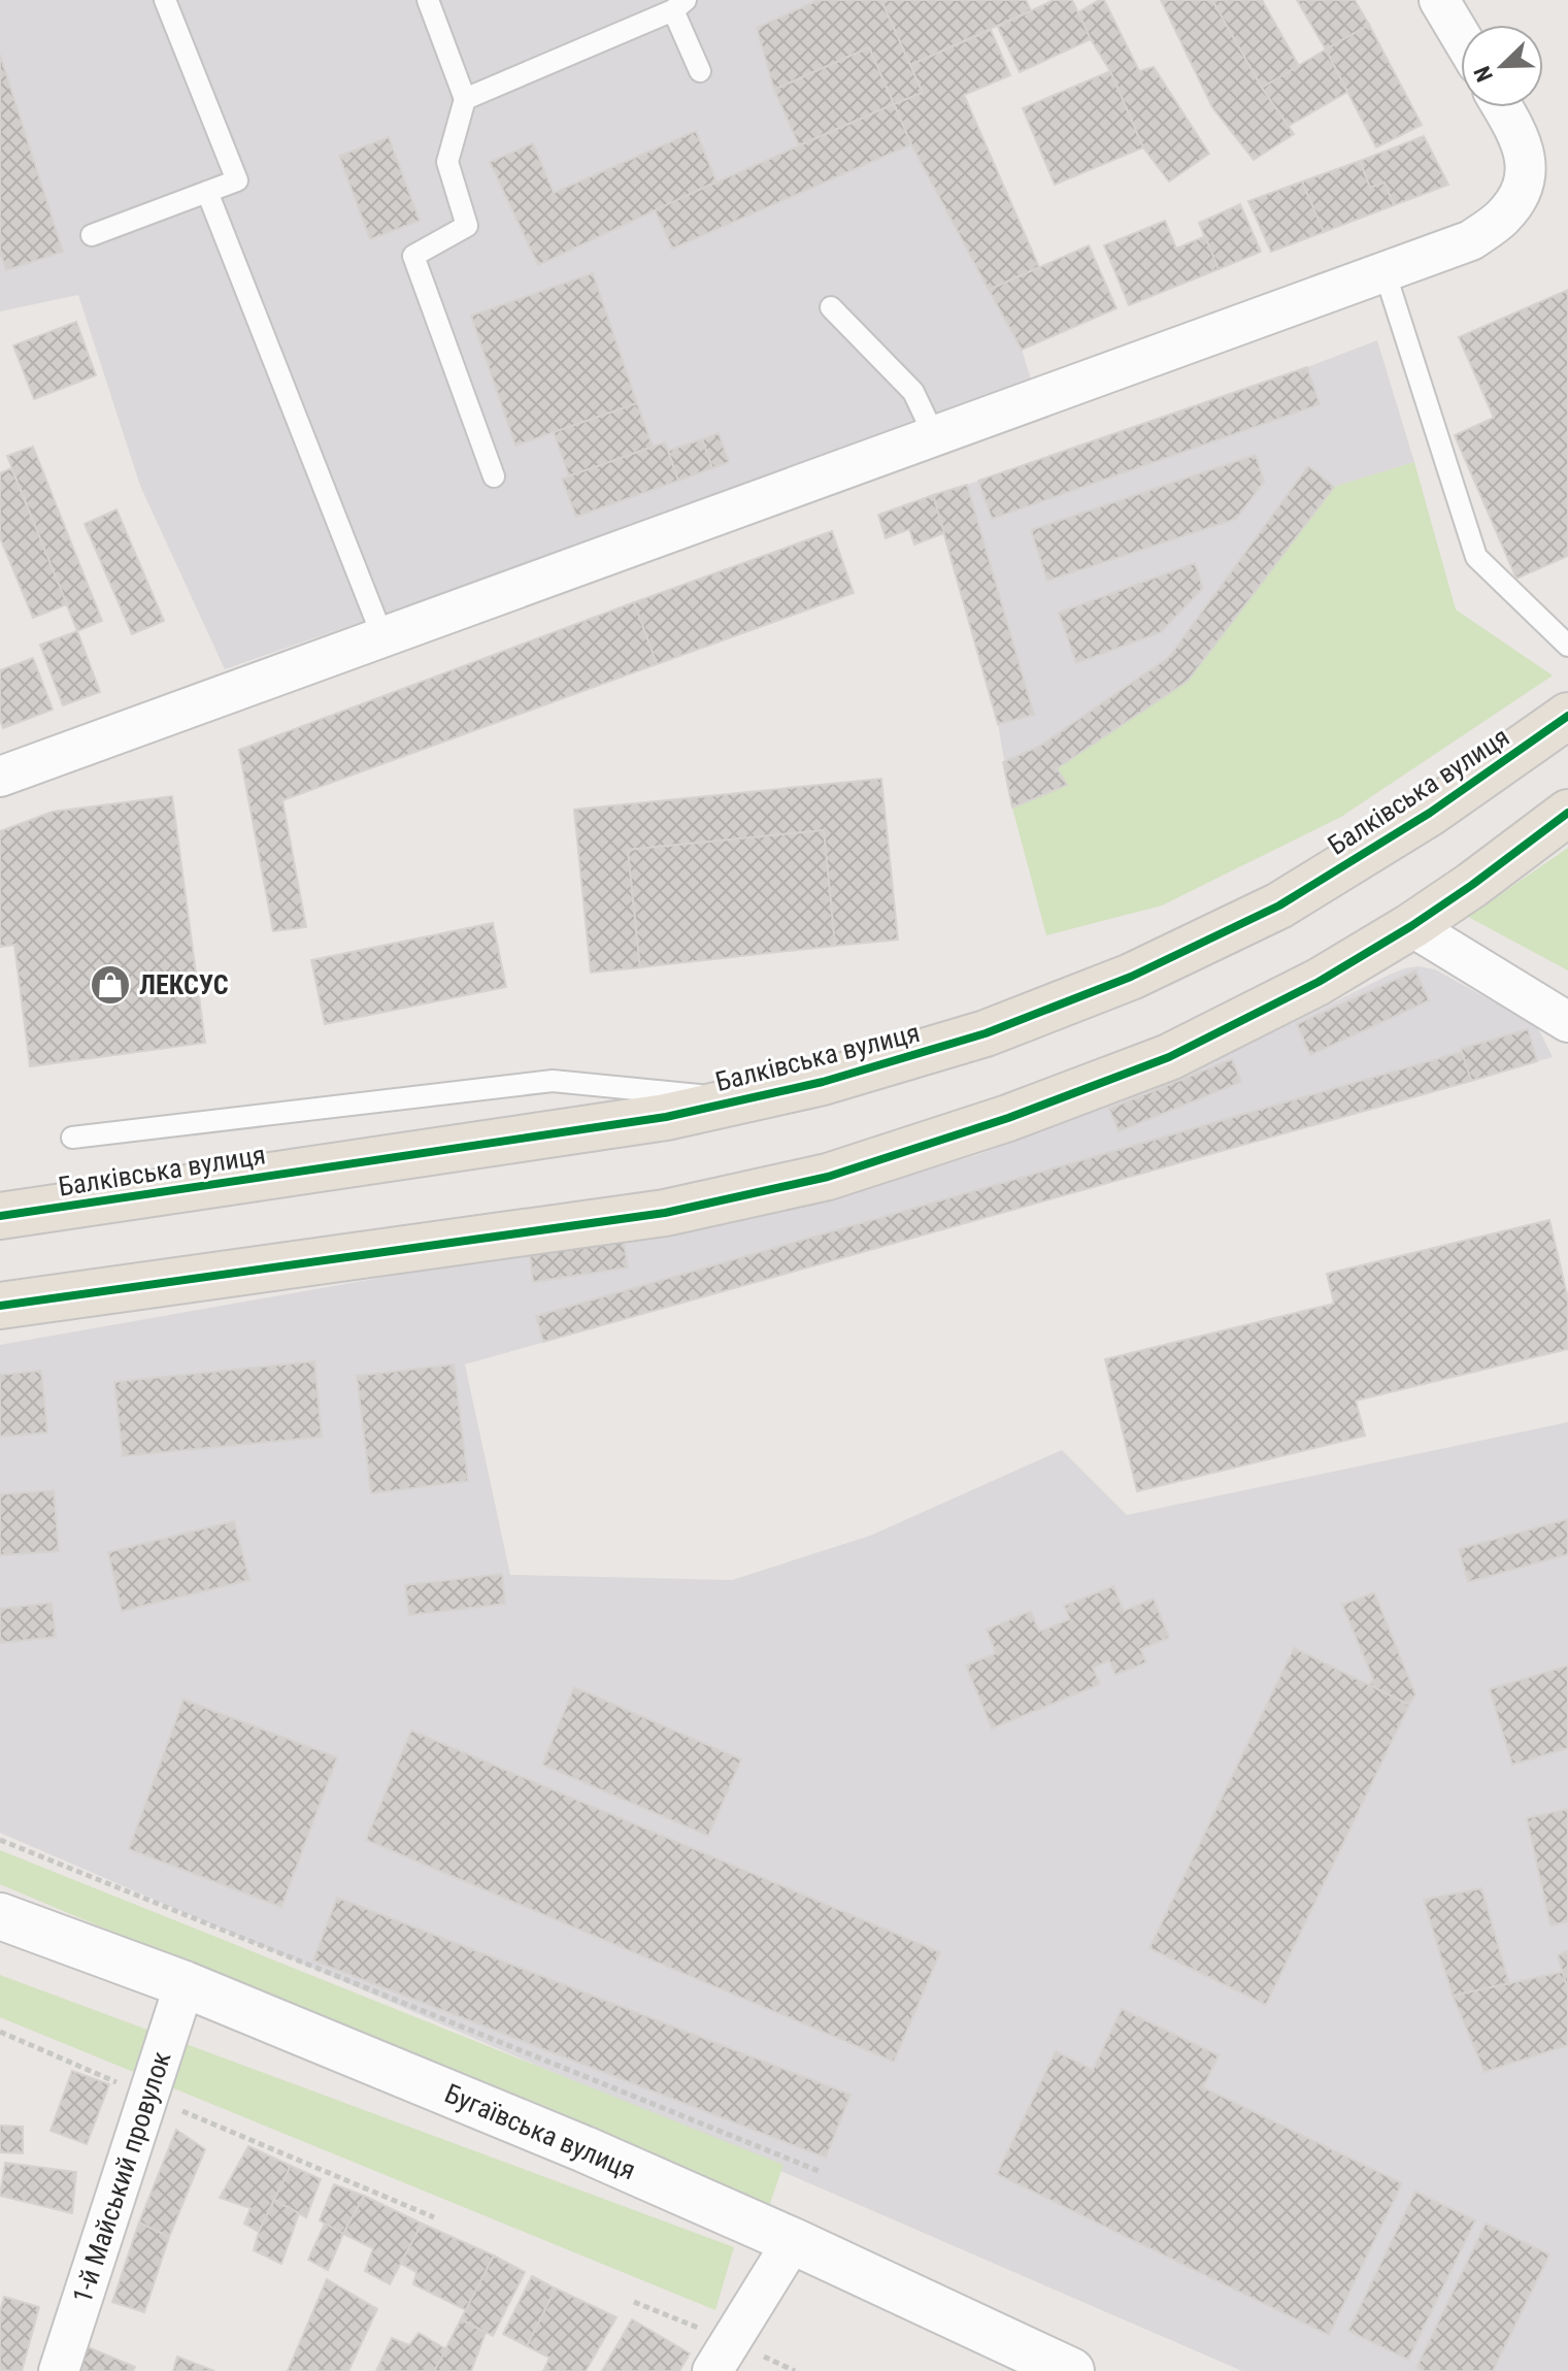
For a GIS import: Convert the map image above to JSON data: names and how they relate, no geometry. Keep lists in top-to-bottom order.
{
  "streets": {
    "main road": ["Балківська вулиця", "Бугаївська вулиця"],
    "street": ["1-й Майський провулок"]
  },
  "crossings": [
    ["Бугаївська вулиця", "1-й Майський провулок"]
  ],
  "places": {
    "shop": ["ЛЕКСУС"]
  },
  "north": "bottom left"
}
